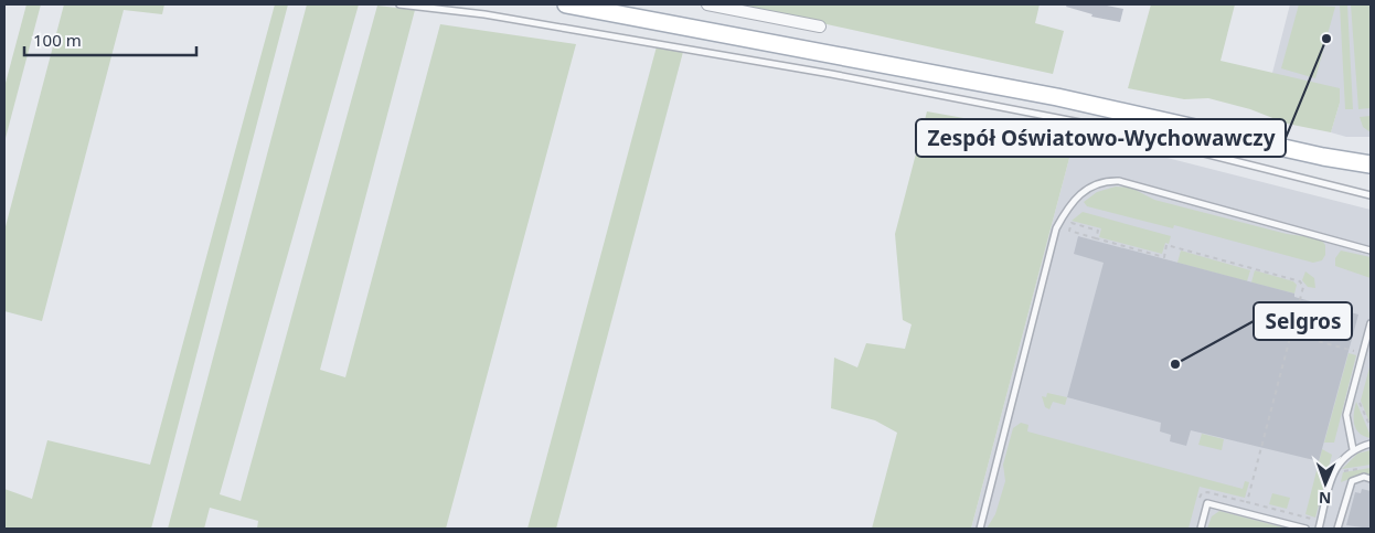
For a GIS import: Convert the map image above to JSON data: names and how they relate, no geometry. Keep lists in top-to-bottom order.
{
  "places": ["Zespół Oświatowo-Wychowawczy", "Selgros"],
  "scale_bar": "100 m",
  "north": "bottom"
}
